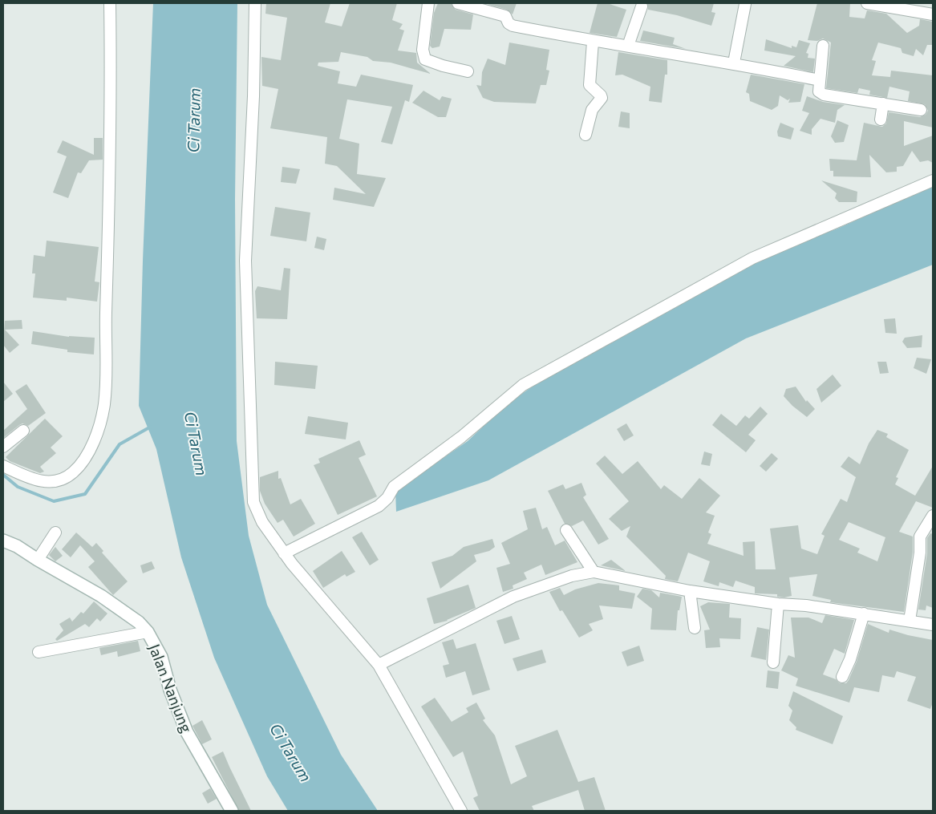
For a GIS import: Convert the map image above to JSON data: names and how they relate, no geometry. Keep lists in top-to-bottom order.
{
  "streets": {
    "main road": ["Jalan Nanjung"]
  },
  "water": ["Ci Tarum"]
}
